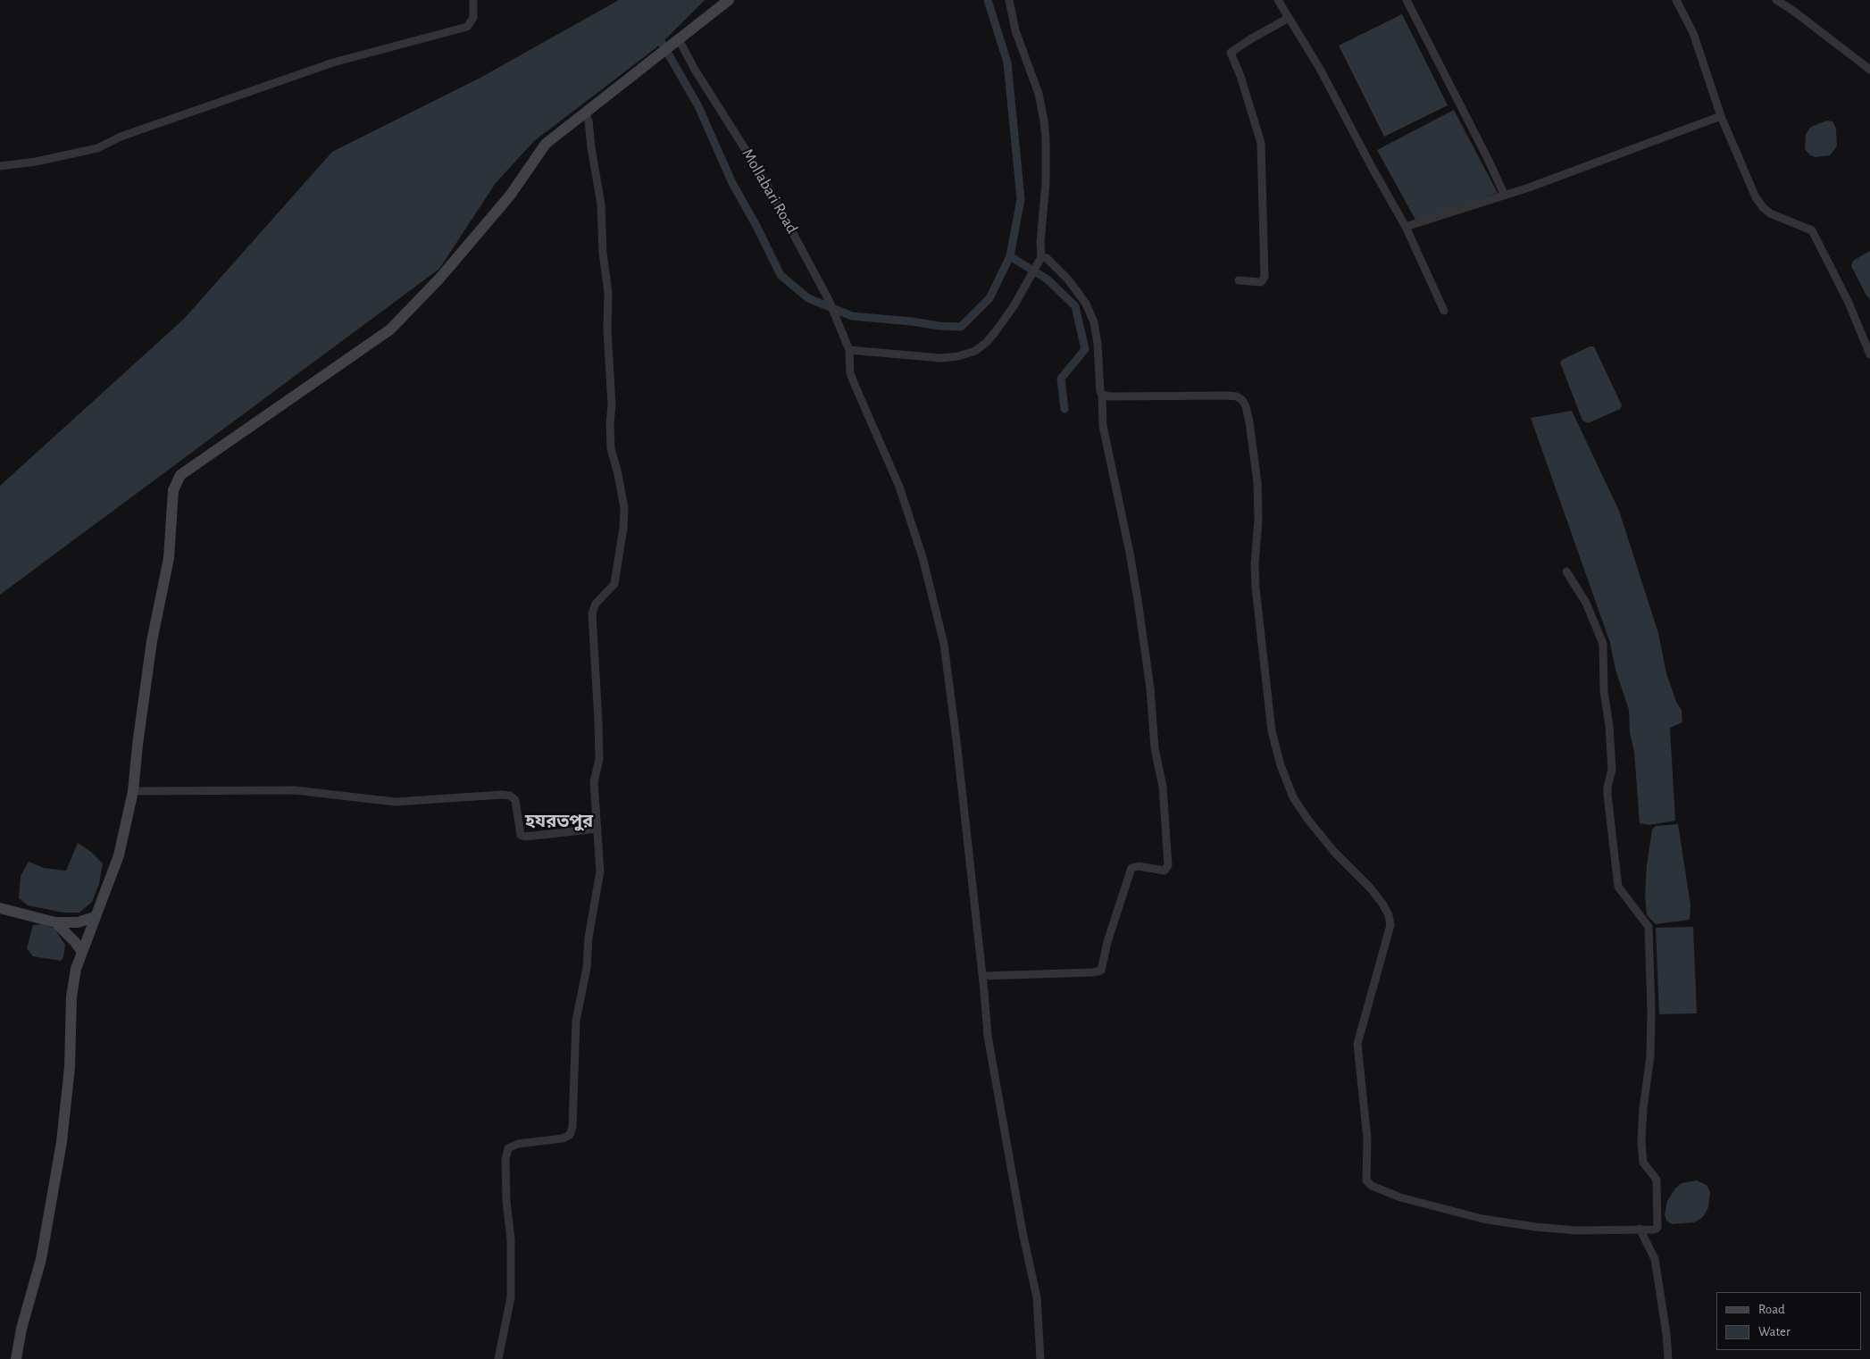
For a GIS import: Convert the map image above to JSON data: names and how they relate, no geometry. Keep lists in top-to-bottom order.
{
  "streets": {
    "street": ["Mollabari Road"]
  },
  "districts": ["হযরতপুর"],
  "legend": ["Road", "Water"]
}
